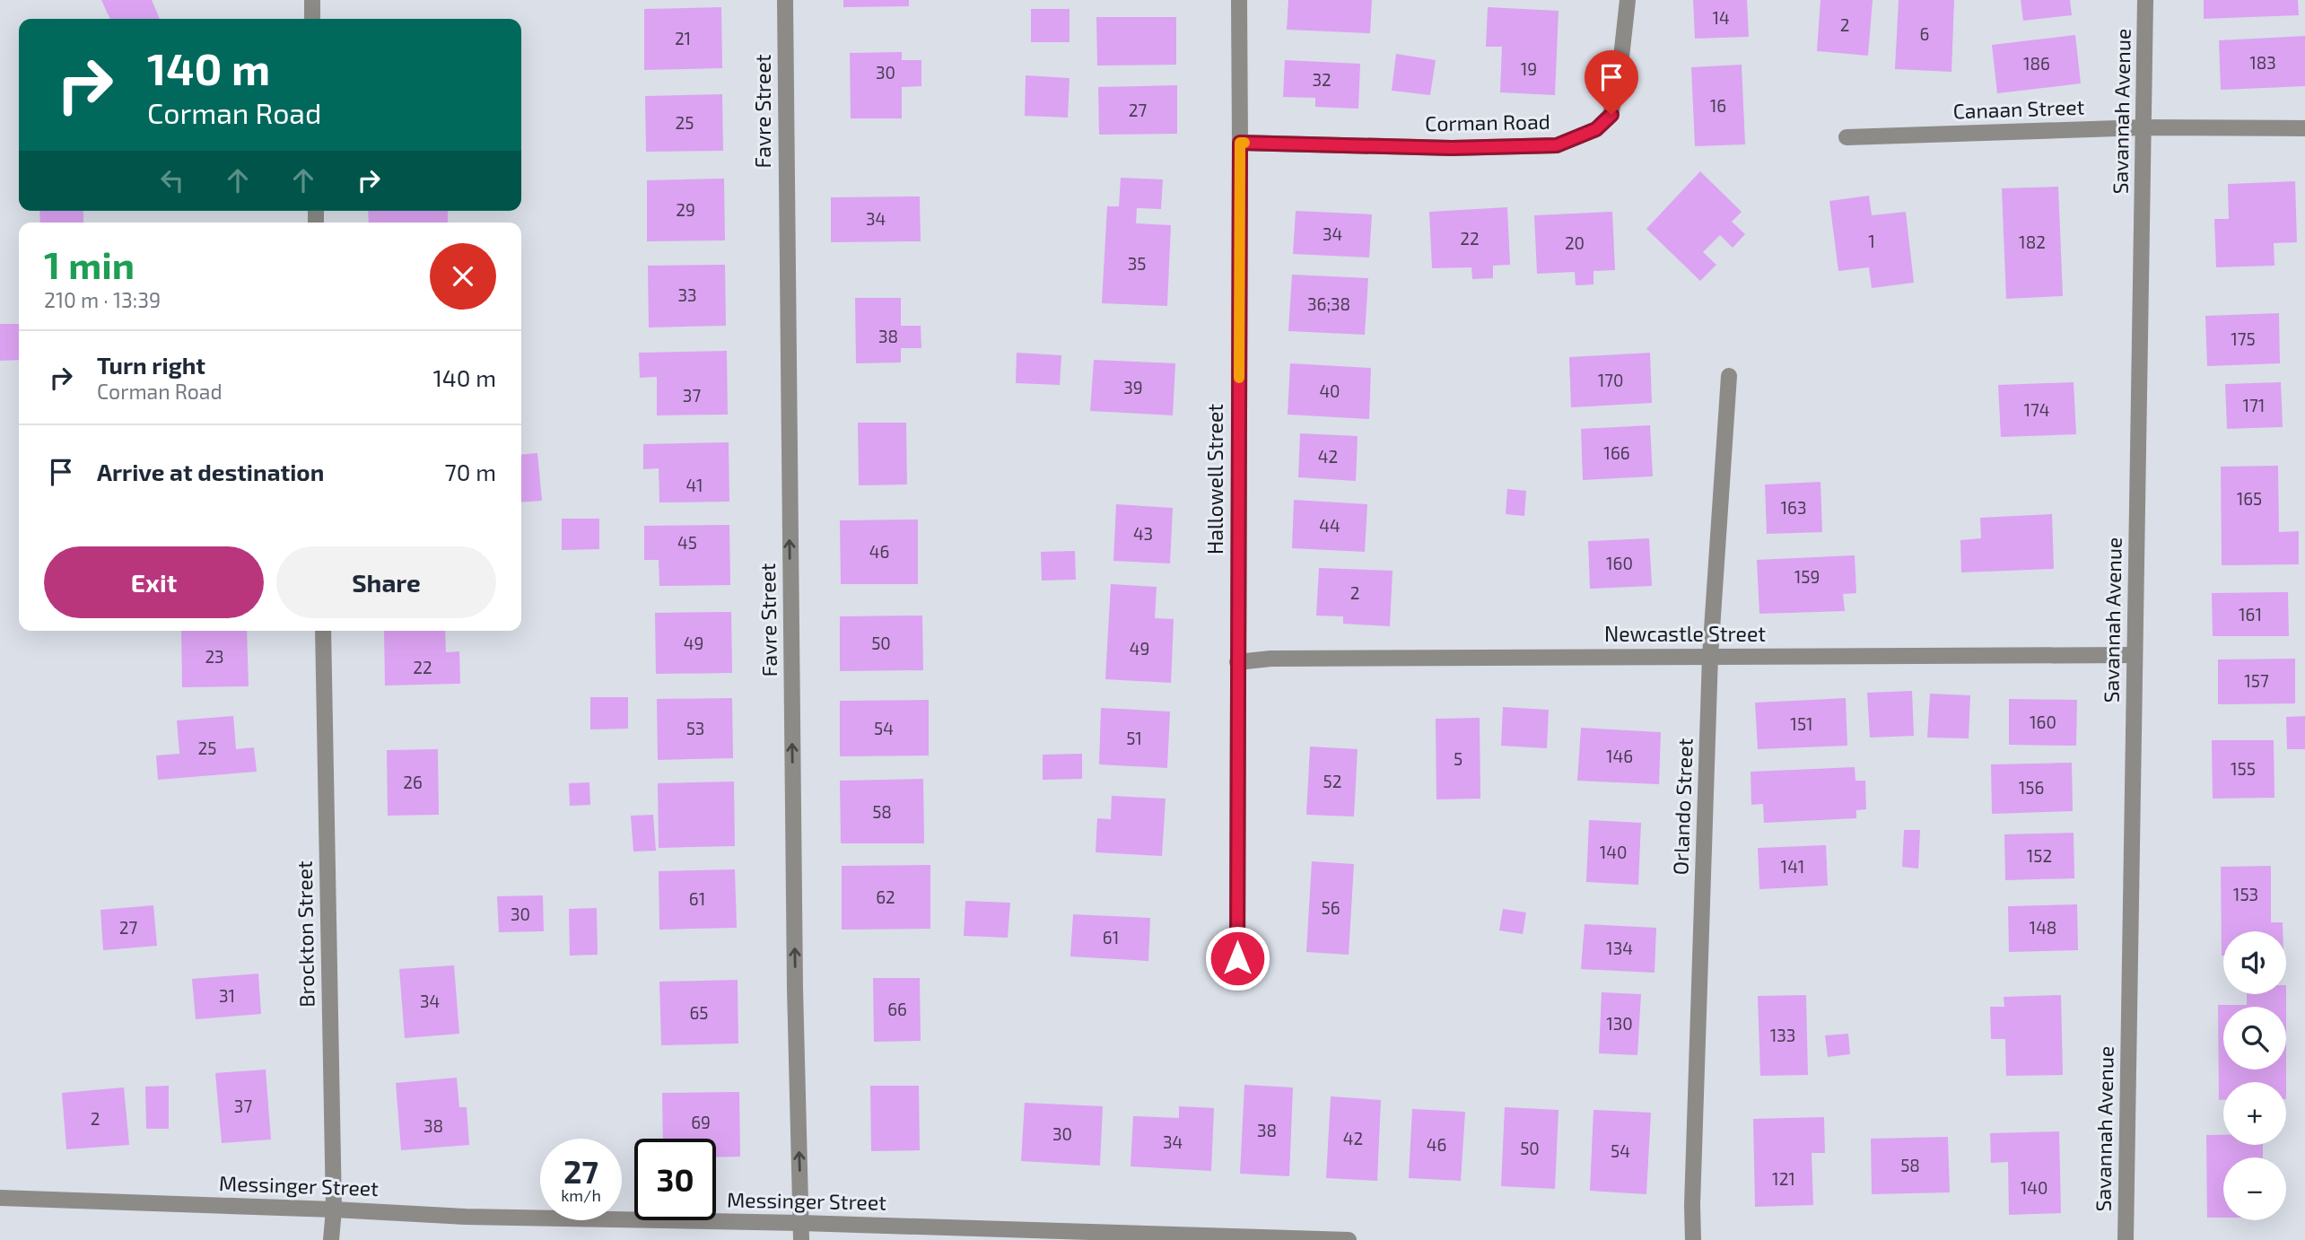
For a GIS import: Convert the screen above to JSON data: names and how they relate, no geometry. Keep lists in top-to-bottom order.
{
  "streets": {
    "street": [
      "Canaan Street",
      "Favre Street",
      "Savannah Avenue",
      "Corman Road",
      "Hallowell Street",
      "Newcastle Street",
      "Orlando Street",
      "Brockton Street",
      "Messinger Street"
    ]
  },
  "crossings": [
    ["Canaan Street", "Savannah Avenue"],
    ["Favre Street", "Messinger Street"],
    ["Savannah Avenue", "Newcastle Street"],
    ["Corman Road", "Hallowell Street"],
    ["Hallowell Street", "Newcastle Street"],
    ["Newcastle Street", "Orlando Street"],
    ["Brockton Street", "Messinger Street"]
  ],
  "one_way": ["Favre Street"],
  "house_numbers": [
    "14",
    "2",
    "6",
    "21",
    "183",
    "186",
    "19",
    "30",
    "32",
    "16",
    "27",
    "25",
    "29",
    "34",
    "34",
    "22",
    "1",
    "182",
    "20",
    "35",
    "33",
    "36;38",
    "38",
    "175",
    "170",
    "39",
    "40",
    "37",
    "171",
    "174",
    "166",
    "42",
    "41",
    "165",
    "163",
    "44",
    "43",
    "45",
    "46",
    "160",
    "159",
    "2",
    "161",
    "49",
    "50",
    "49",
    "23",
    "22",
    "157",
    "160",
    "151",
    "53",
    "54",
    "51",
    "25",
    "146",
    "5",
    "155",
    "52",
    "26",
    "156",
    "58",
    "140",
    "152",
    "141",
    "153",
    "62",
    "61",
    "56",
    "30",
    "27",
    "148",
    "61",
    "134",
    "31",
    "34",
    "66",
    "65",
    "130",
    "133",
    "37",
    "2",
    "69",
    "38",
    "38",
    "30",
    "42",
    "34",
    "46",
    "50",
    "54",
    "58",
    "121",
    "140"
  ],
  "page": {
    "turn": ["140 m", "Corman Road"],
    "heading": ["1 min", "210 m · 13:39"],
    "list": [
      {
        "name": "Turn right",
        "note": "Corman Road",
        "value": "140 m"
      },
      {
        "name": "Arrive at destination",
        "value": "70 m"
      }
    ],
    "buttons": ["Exit", "Share"],
    "map_buttons": ["+", "−"],
    "speed": "27 km/h",
    "limit": "30"
  }
}
